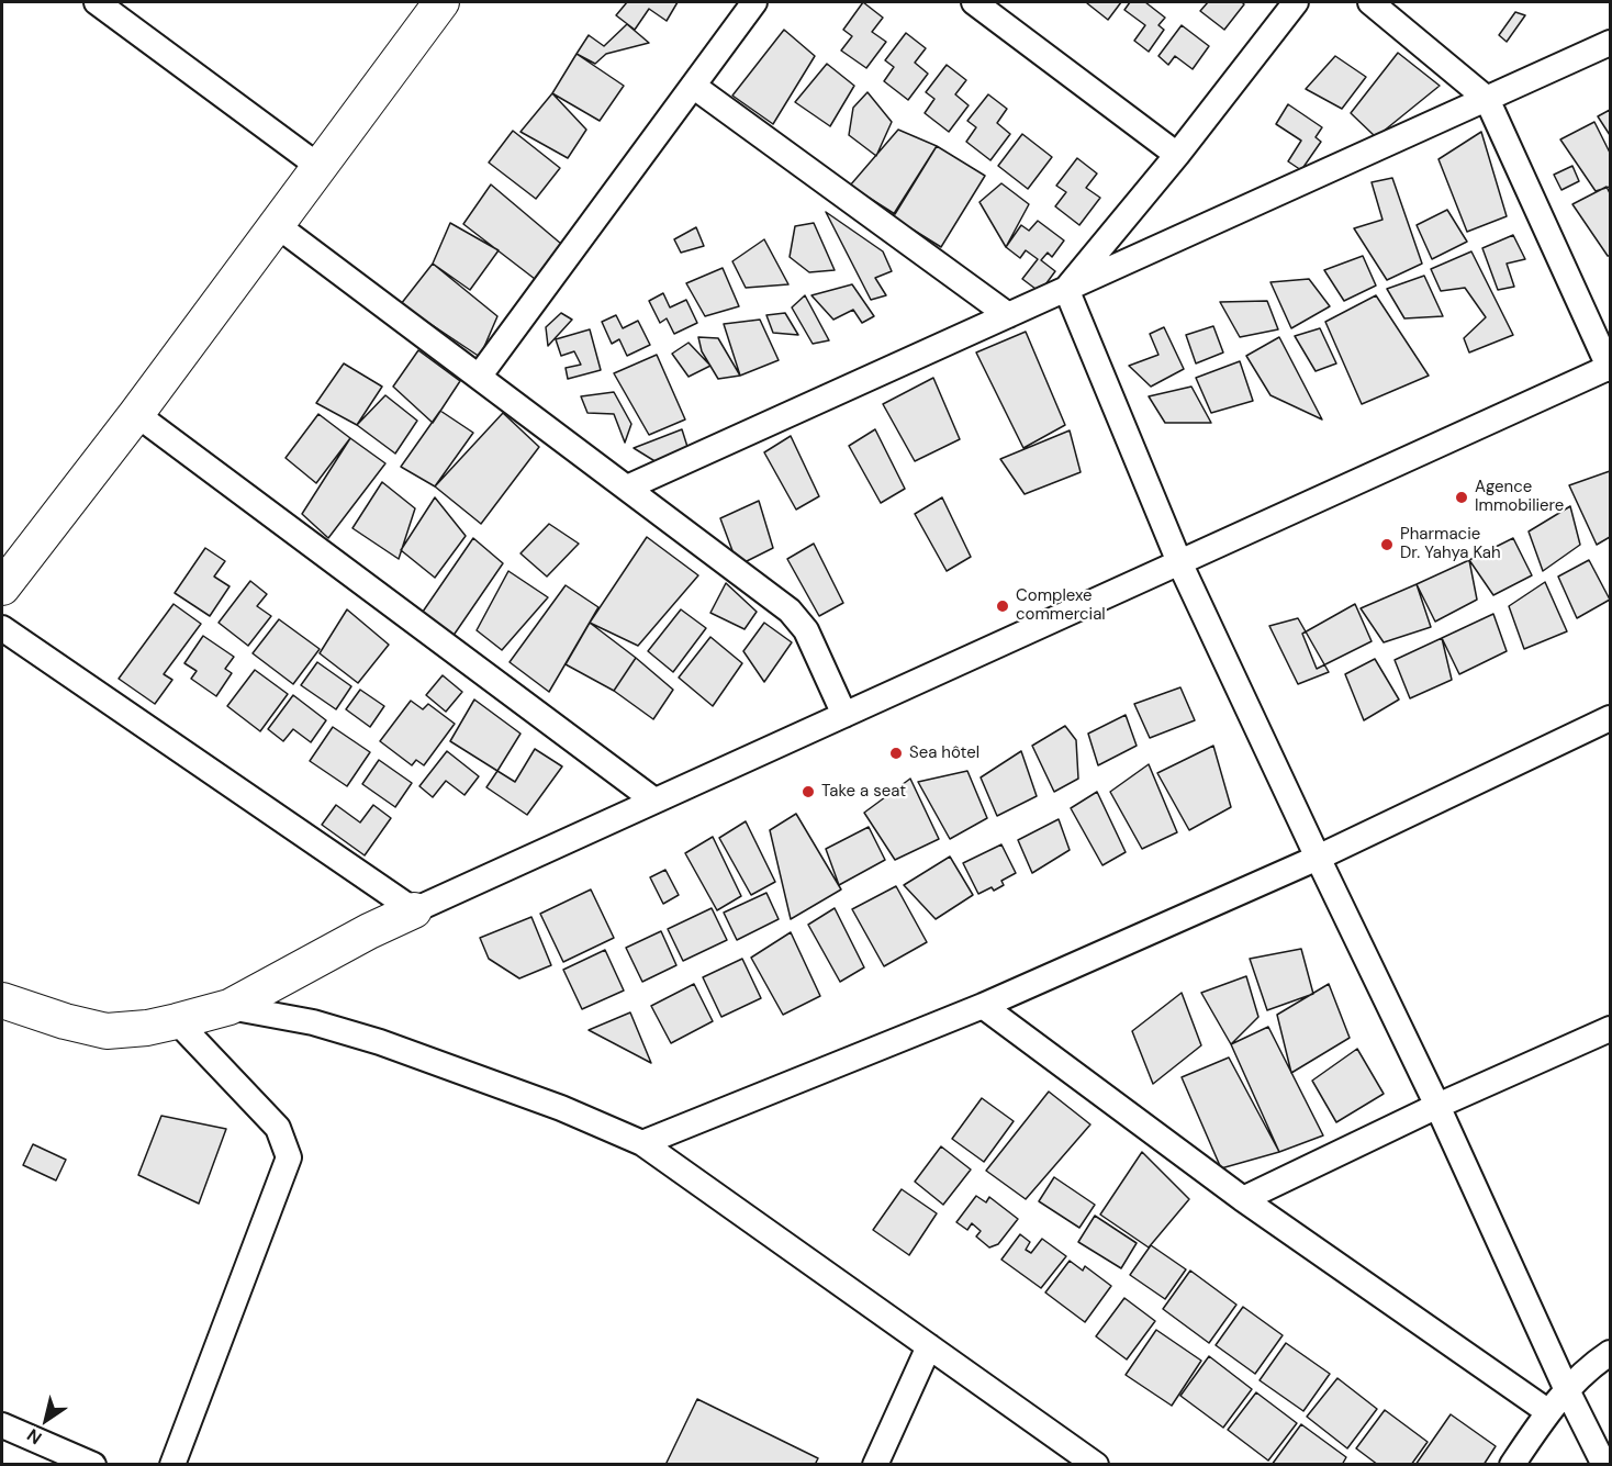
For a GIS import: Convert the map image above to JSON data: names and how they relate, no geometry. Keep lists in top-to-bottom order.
{
  "places": [
    "Agence Immobiliere",
    "Pharmacie Dr. Yahya Kah",
    "Complexe commercial",
    "Sea hôtel",
    "Take a seat"
  ],
  "north": "bottom left"
}
